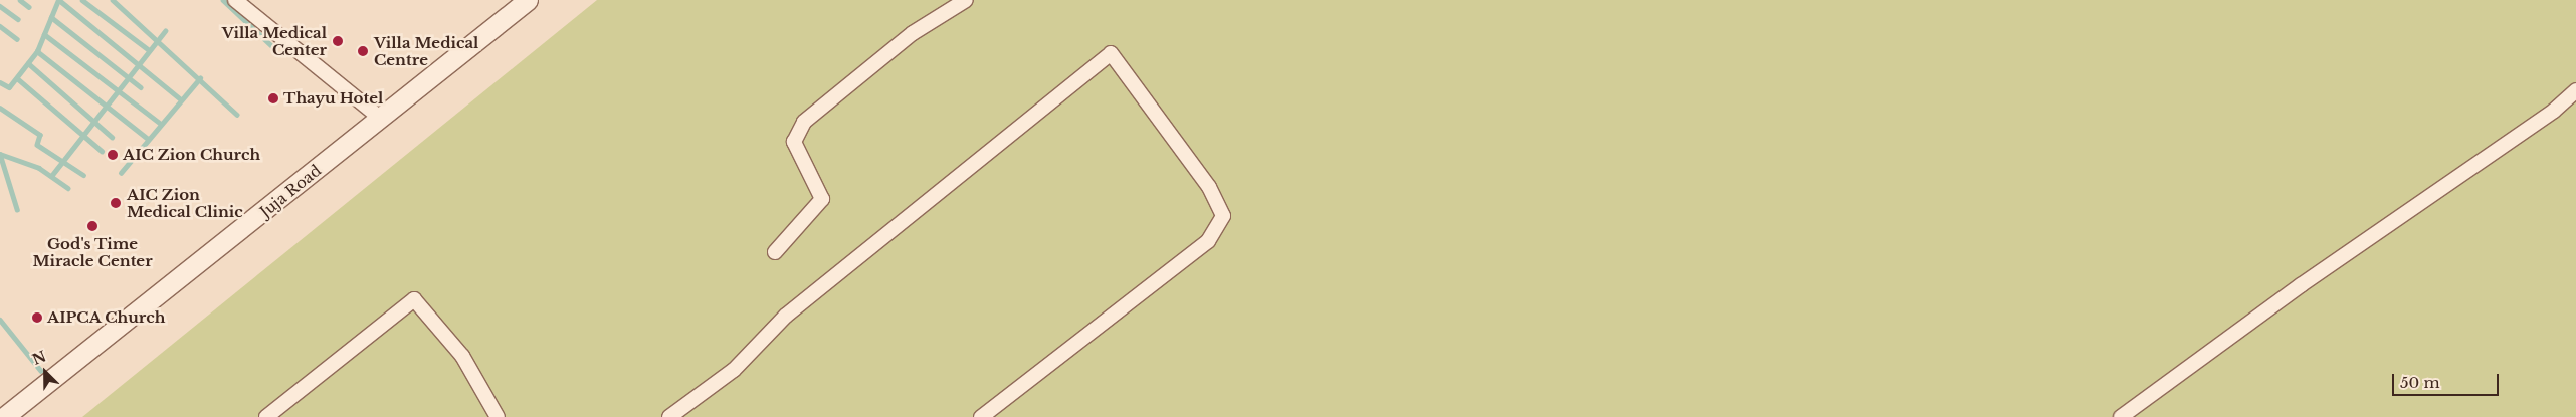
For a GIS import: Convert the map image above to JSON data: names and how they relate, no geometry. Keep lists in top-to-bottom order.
{
  "streets": {
    "main road": ["Juja Road"]
  },
  "places": [
    "Villa Medical Center",
    "Villa Medical Centre",
    "Thayu Hotel",
    "AIC Zion Church",
    "AIC Zion Medical Clinic",
    "God's Time Miracle Center",
    "AIPCA Church"
  ],
  "scale_bar": "50 m",
  "north": "top left"
}
